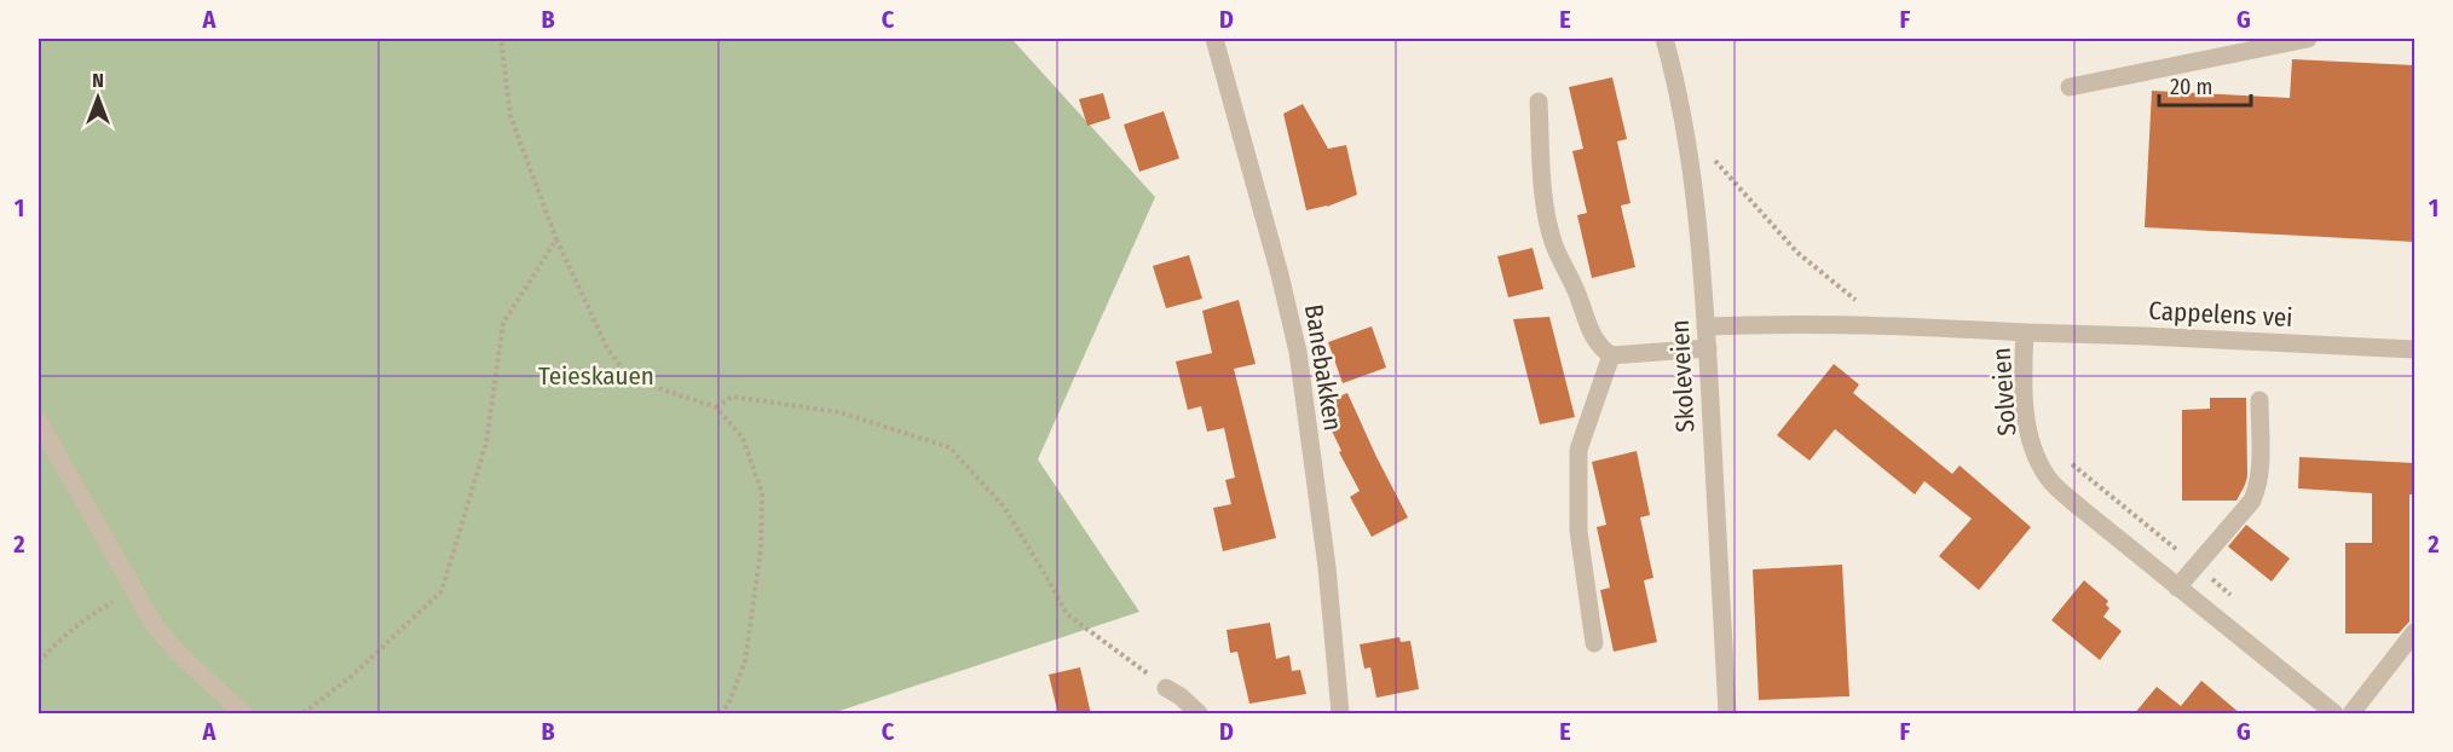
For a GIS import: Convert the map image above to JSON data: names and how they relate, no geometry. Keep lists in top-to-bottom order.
{
  "streets": {
    "street": [
      "Cappelens vei",
      "Banebakken",
      "Skoleveien",
      "Solveien"
    ]
  },
  "crossings": [
    ["Cappelens vei", "Solveien"],
    ["Skoleveien", "Solveien"]
  ],
  "parks": ["Teieskauen"],
  "scale_bar": "20 m",
  "north": "top",
  "grid": {
    "columns": [
      "A",
      "B",
      "C",
      "D",
      "E",
      "F",
      "G"
    ],
    "rows": ["1", "2"]
  }
}
